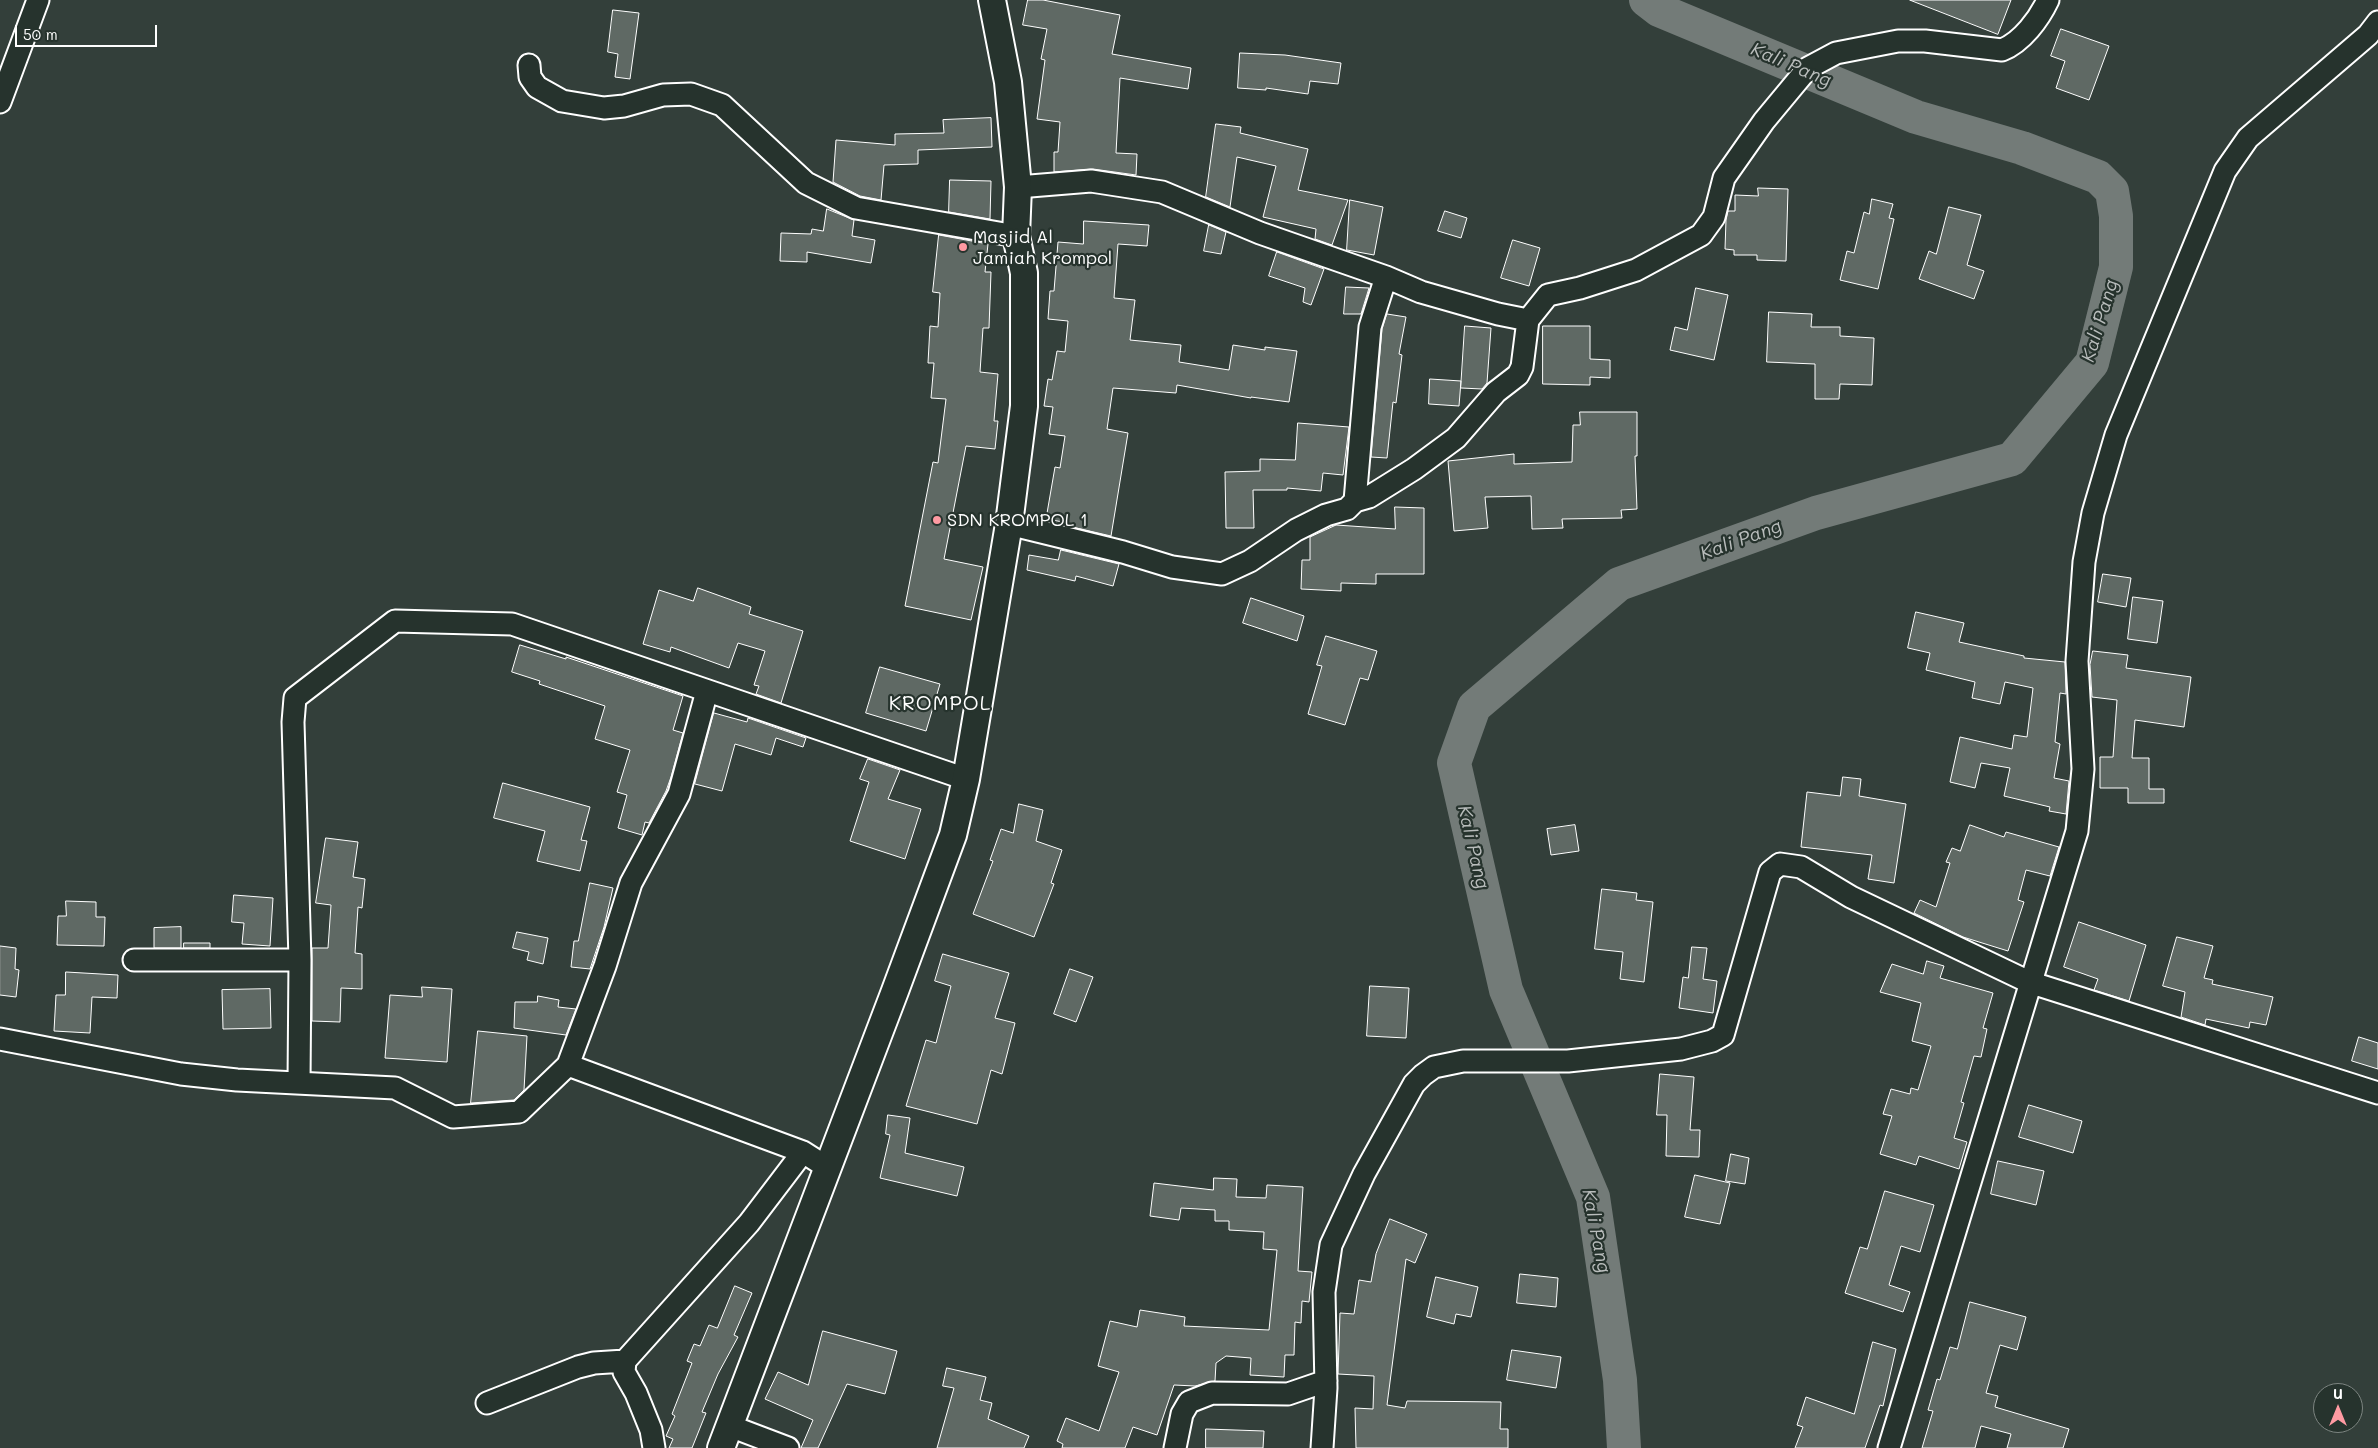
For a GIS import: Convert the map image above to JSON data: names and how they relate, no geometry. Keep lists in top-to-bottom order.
{
  "districts": ["KROMPOL"],
  "water": ["Kali Pang"],
  "places": ["Masjid Al Jamiah Krompol", "SDN KROMPOL 1"],
  "scale_bar": "50 m",
  "north": "top"
}
